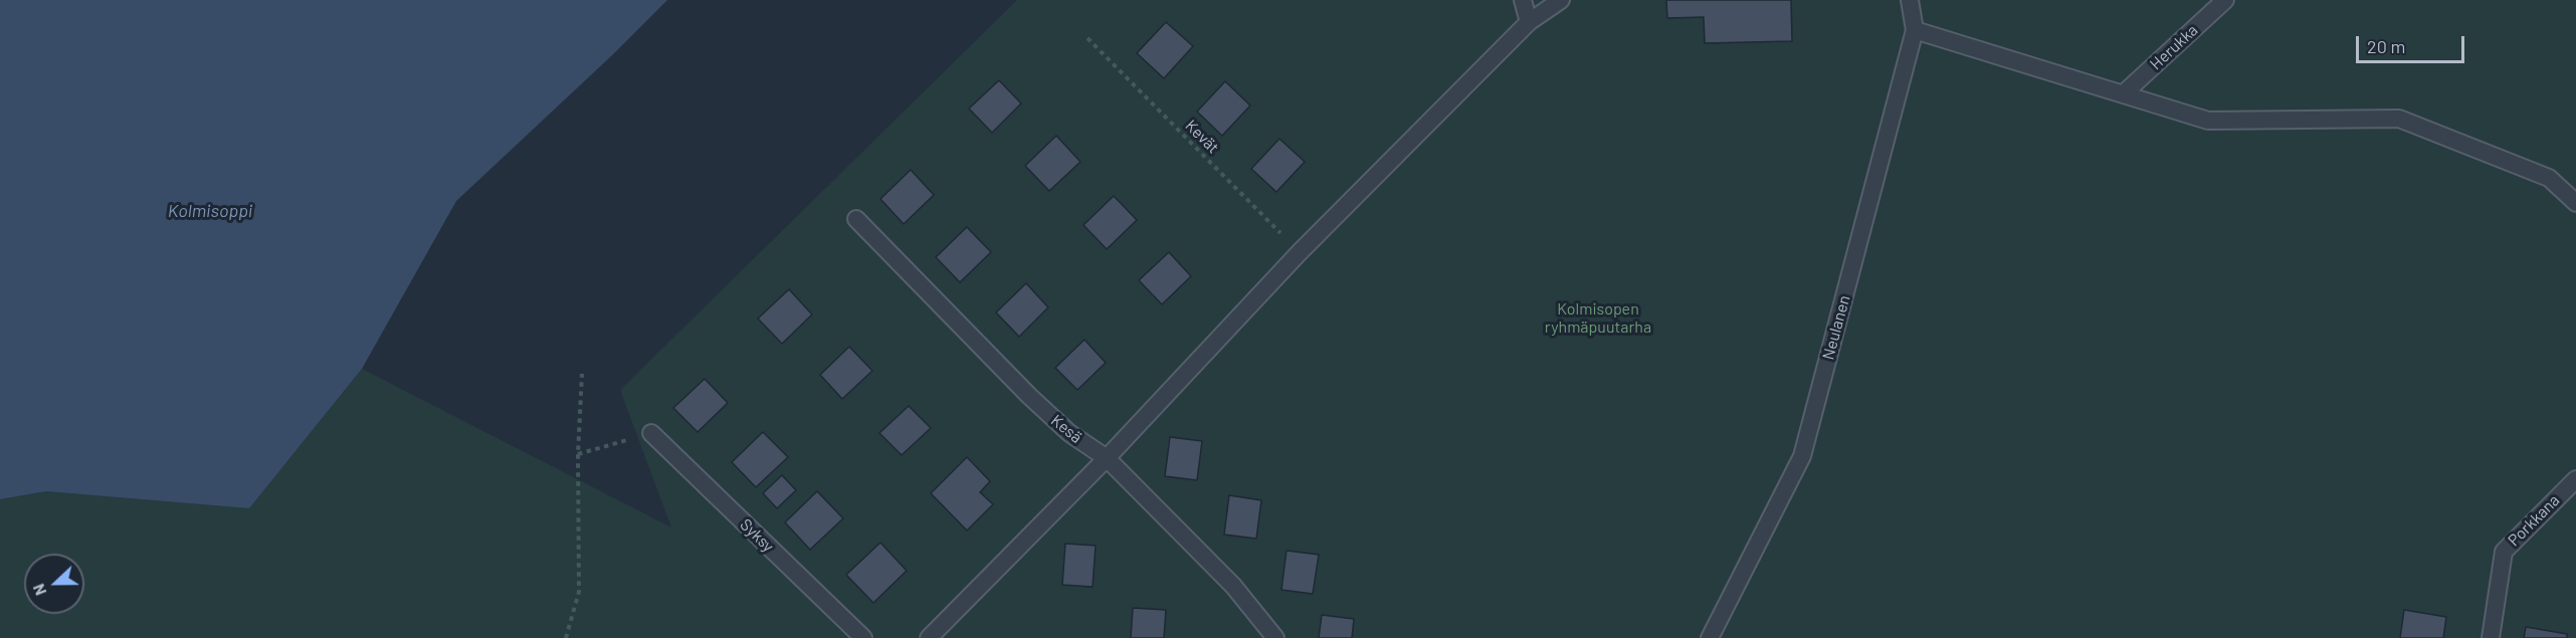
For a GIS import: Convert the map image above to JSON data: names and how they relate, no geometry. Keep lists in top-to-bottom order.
{
  "streets": {
    "lane": [
      "Herukka",
      "Neulanen",
      "Kesä",
      "Porkkana",
      "Syksy"
    ],
    "path": ["Kevät"]
  },
  "water": ["Kolmisoppi"],
  "parks": ["Kolmisopen ryhmäpuutarha"],
  "scale_bar": "20 m",
  "north": "left"
}
